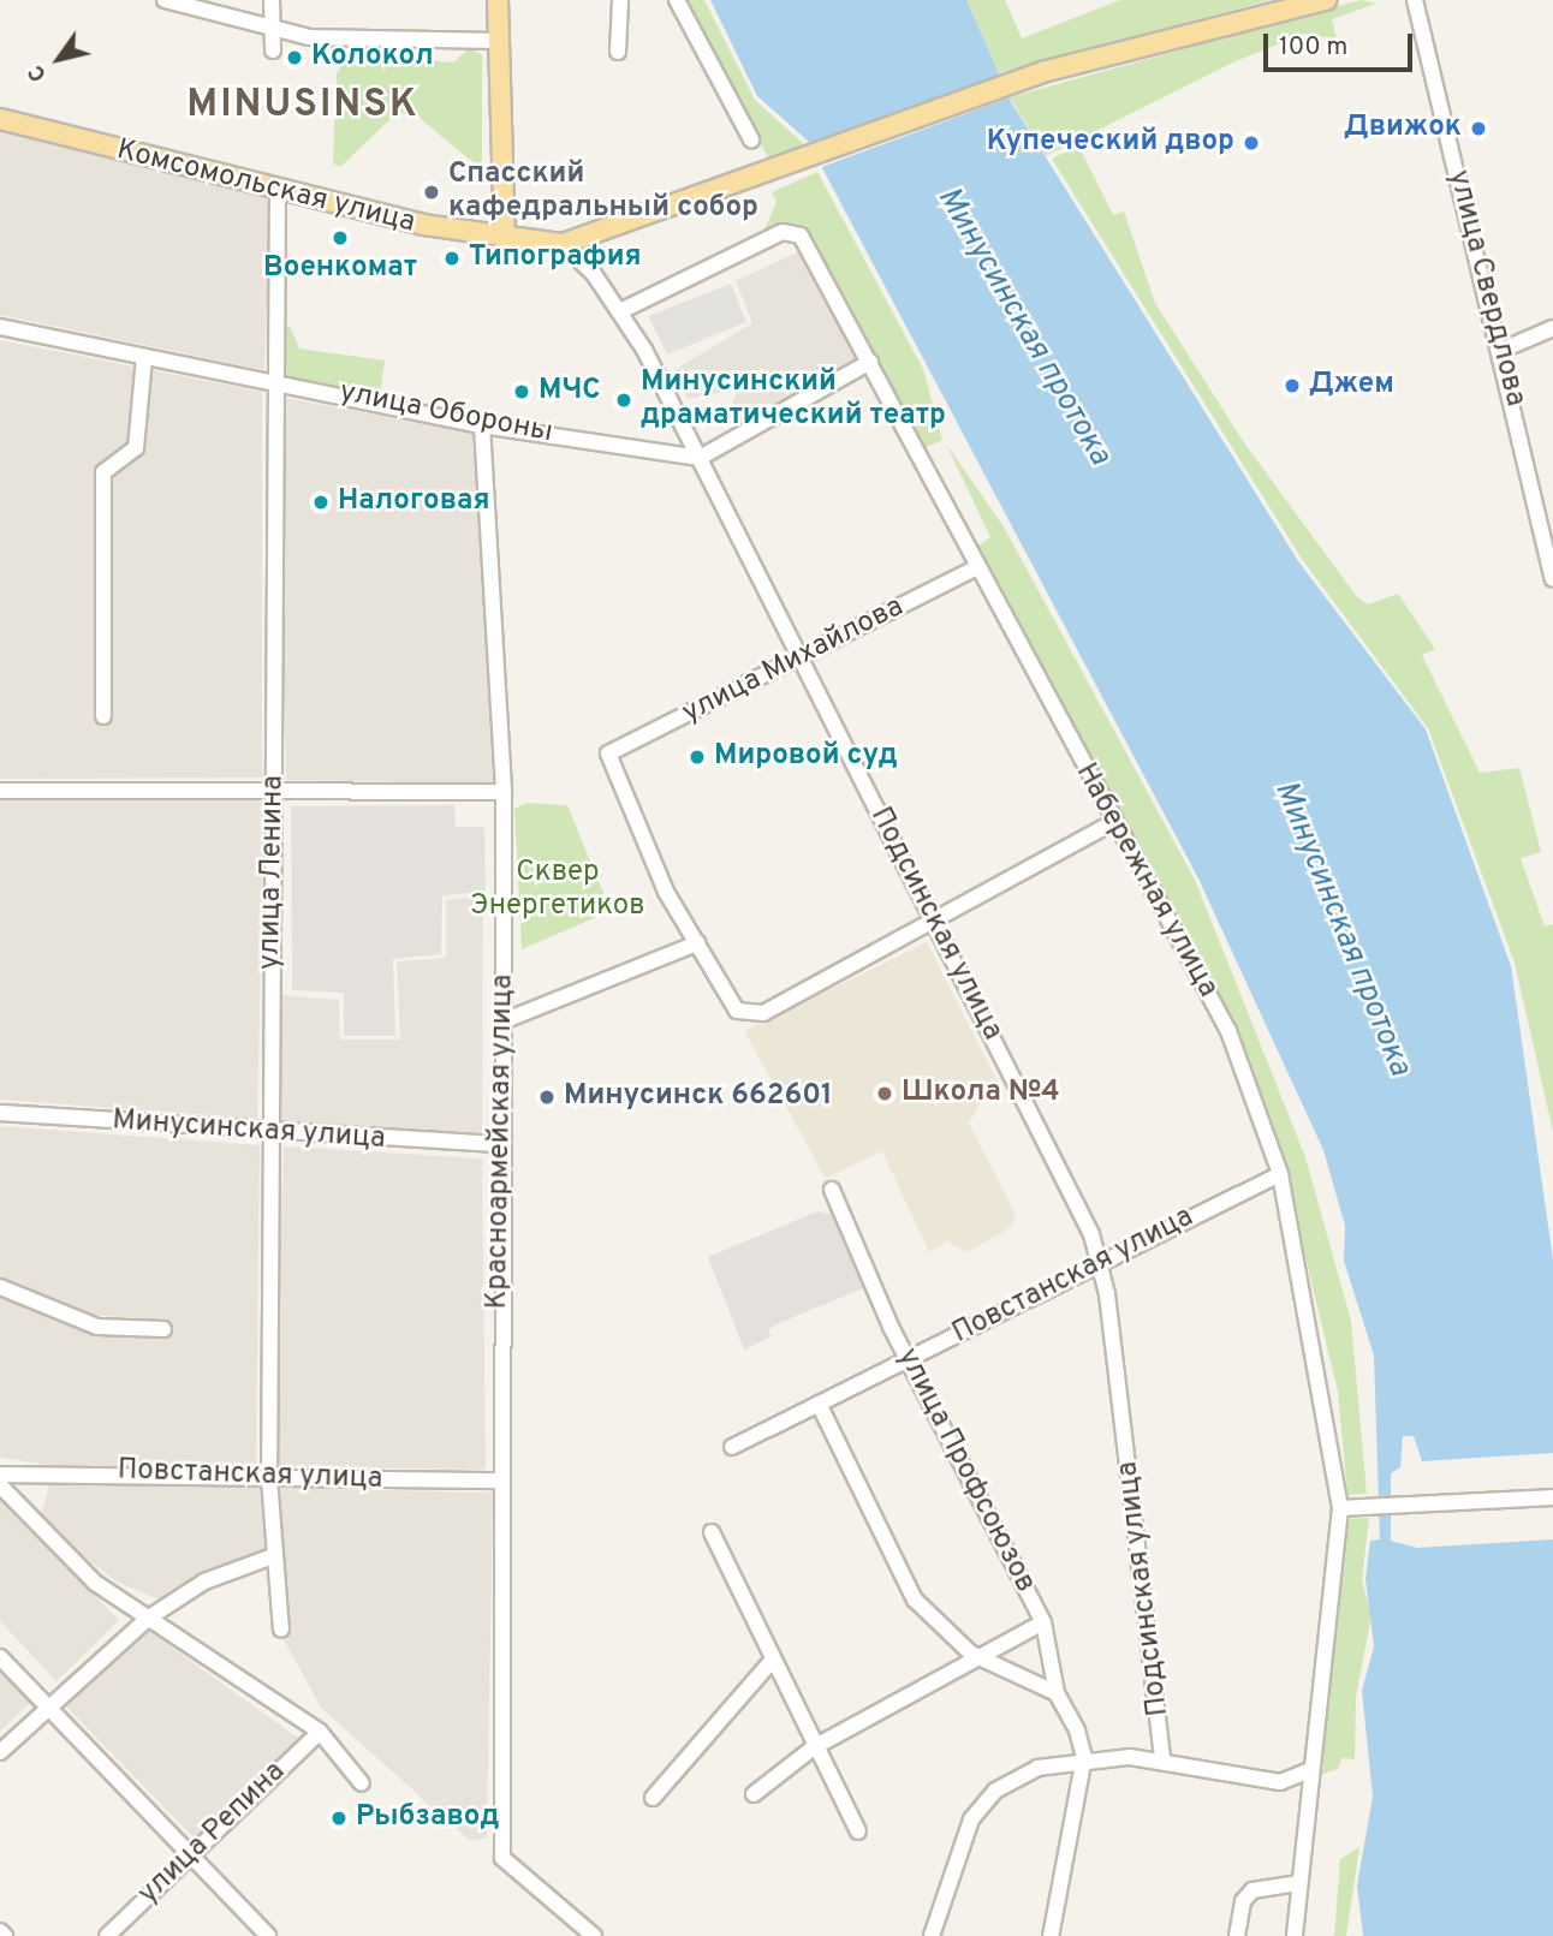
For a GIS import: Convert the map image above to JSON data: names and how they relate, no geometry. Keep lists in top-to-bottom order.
{
  "streets": {
    "main road": ["Комсомольская улица"],
    "street": [
      "улица Свердлова",
      "улица Обороны",
      "улица Михайлова",
      "улица Ленина",
      "Набережная улица",
      "Подсинская улица",
      "Минусинская улица",
      "Красноармейская улица",
      "Повстанская улица",
      "улица Профсоюзов",
      "улица Репина"
    ]
  },
  "crossings": [
    ["Комсомольская улица", "улица Ленина"],
    ["Комсомольская улица", "Подсинская улица"],
    ["улица Обороны", "улица Ленина"],
    ["улица Обороны", "Подсинская улица"],
    ["улица Обороны", "Красноармейская улица"],
    ["улица Михайлова", "Набережная улица"],
    ["улица Михайлова", "Подсинская улица"],
    ["улица Ленина", "Минусинская улица"],
    ["улица Ленина", "Повстанская улица"],
    ["Набережная улица", "Подсинская улица"],
    ["Набережная улица", "Повстанская улица"],
    ["Подсинская улица", "Повстанская улица"],
    ["Минусинская улица", "Красноармейская улица"],
    ["Красноармейская улица", "Повстанская улица"],
    ["Повстанская улица", "улица Профсоюзов"]
  ],
  "districts": ["MINUSINSK"],
  "water": ["Минусинская протока"],
  "parks": ["Сквер Энергетиков"],
  "places": [
    "Колокол",
    "Движок",
    "Купеческий двор",
    "Спасский кафедральный собор",
    "Военкомат",
    "Типография",
    "Джем",
    "МЧС",
    "Минусинский драматический театр",
    "Налоговая",
    "Мировой суд",
    "Школа №4",
    "Минусинск 662601",
    "Рыбзавод"
  ],
  "scale_bar": "100 m",
  "north": "bottom left"
}
